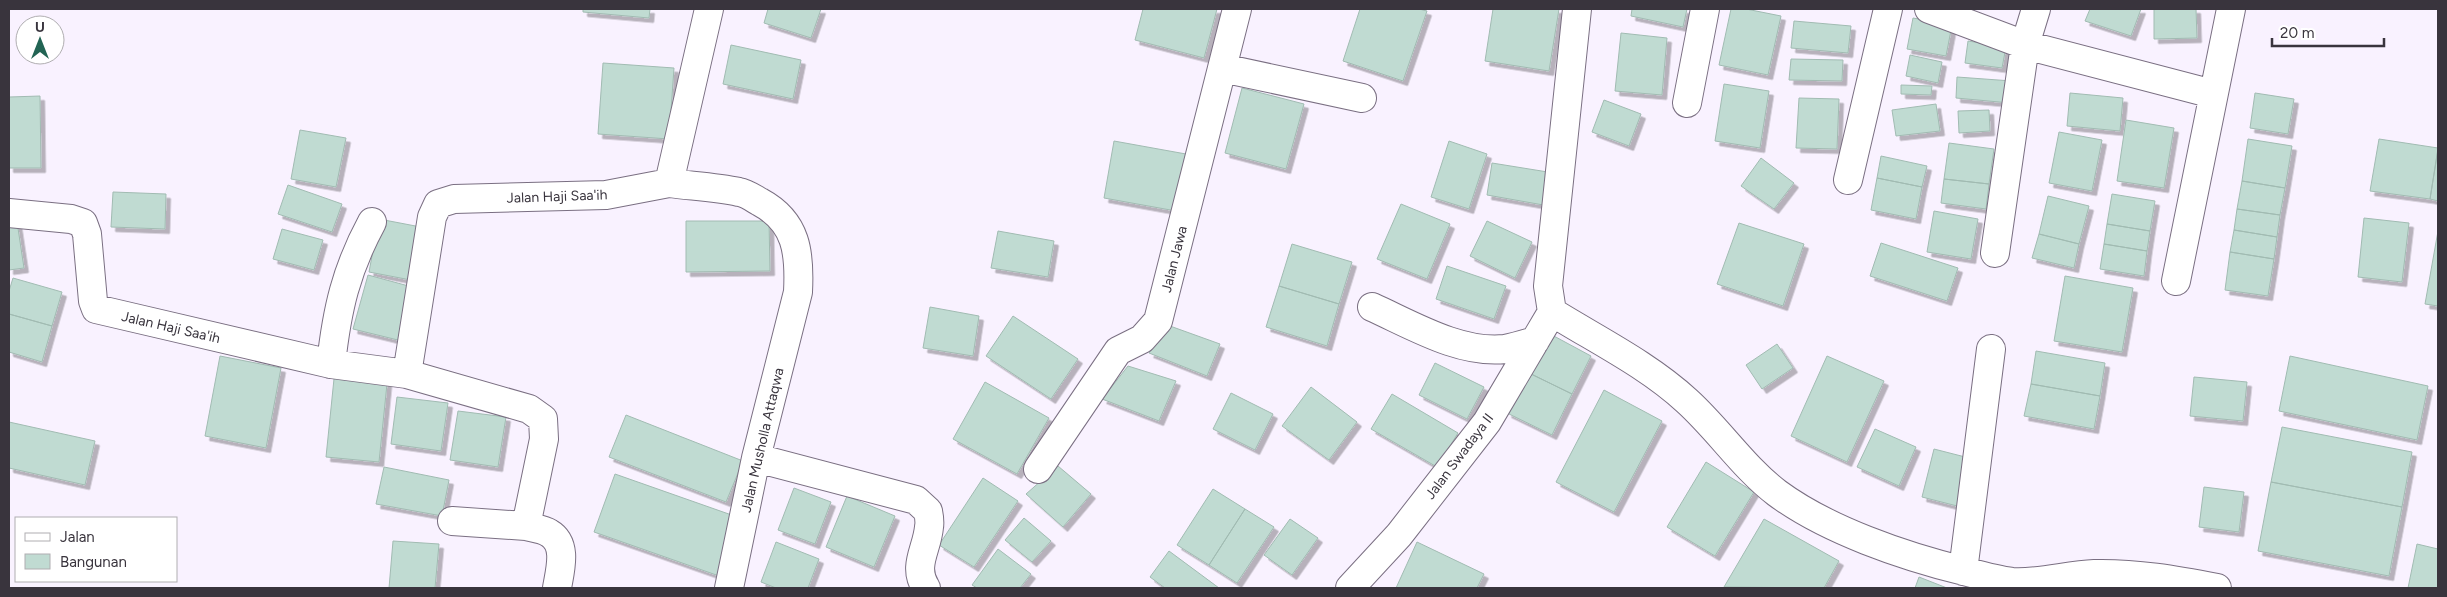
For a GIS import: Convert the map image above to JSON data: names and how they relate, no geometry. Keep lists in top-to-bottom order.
{
  "streets": {
    "street": [
      "Jalan Haji Saa'ih",
      "Jalan Jawa",
      "Jalan Musholla Attaqwa",
      "Jalan Swadaya II"
    ]
  },
  "crossings": [
    ["Jalan Haji Saa'ih", "Jalan Musholla Attaqwa"]
  ],
  "legend": ["Jalan", "Bangunan"],
  "scale_bar": "20 m",
  "north": "top"
}
